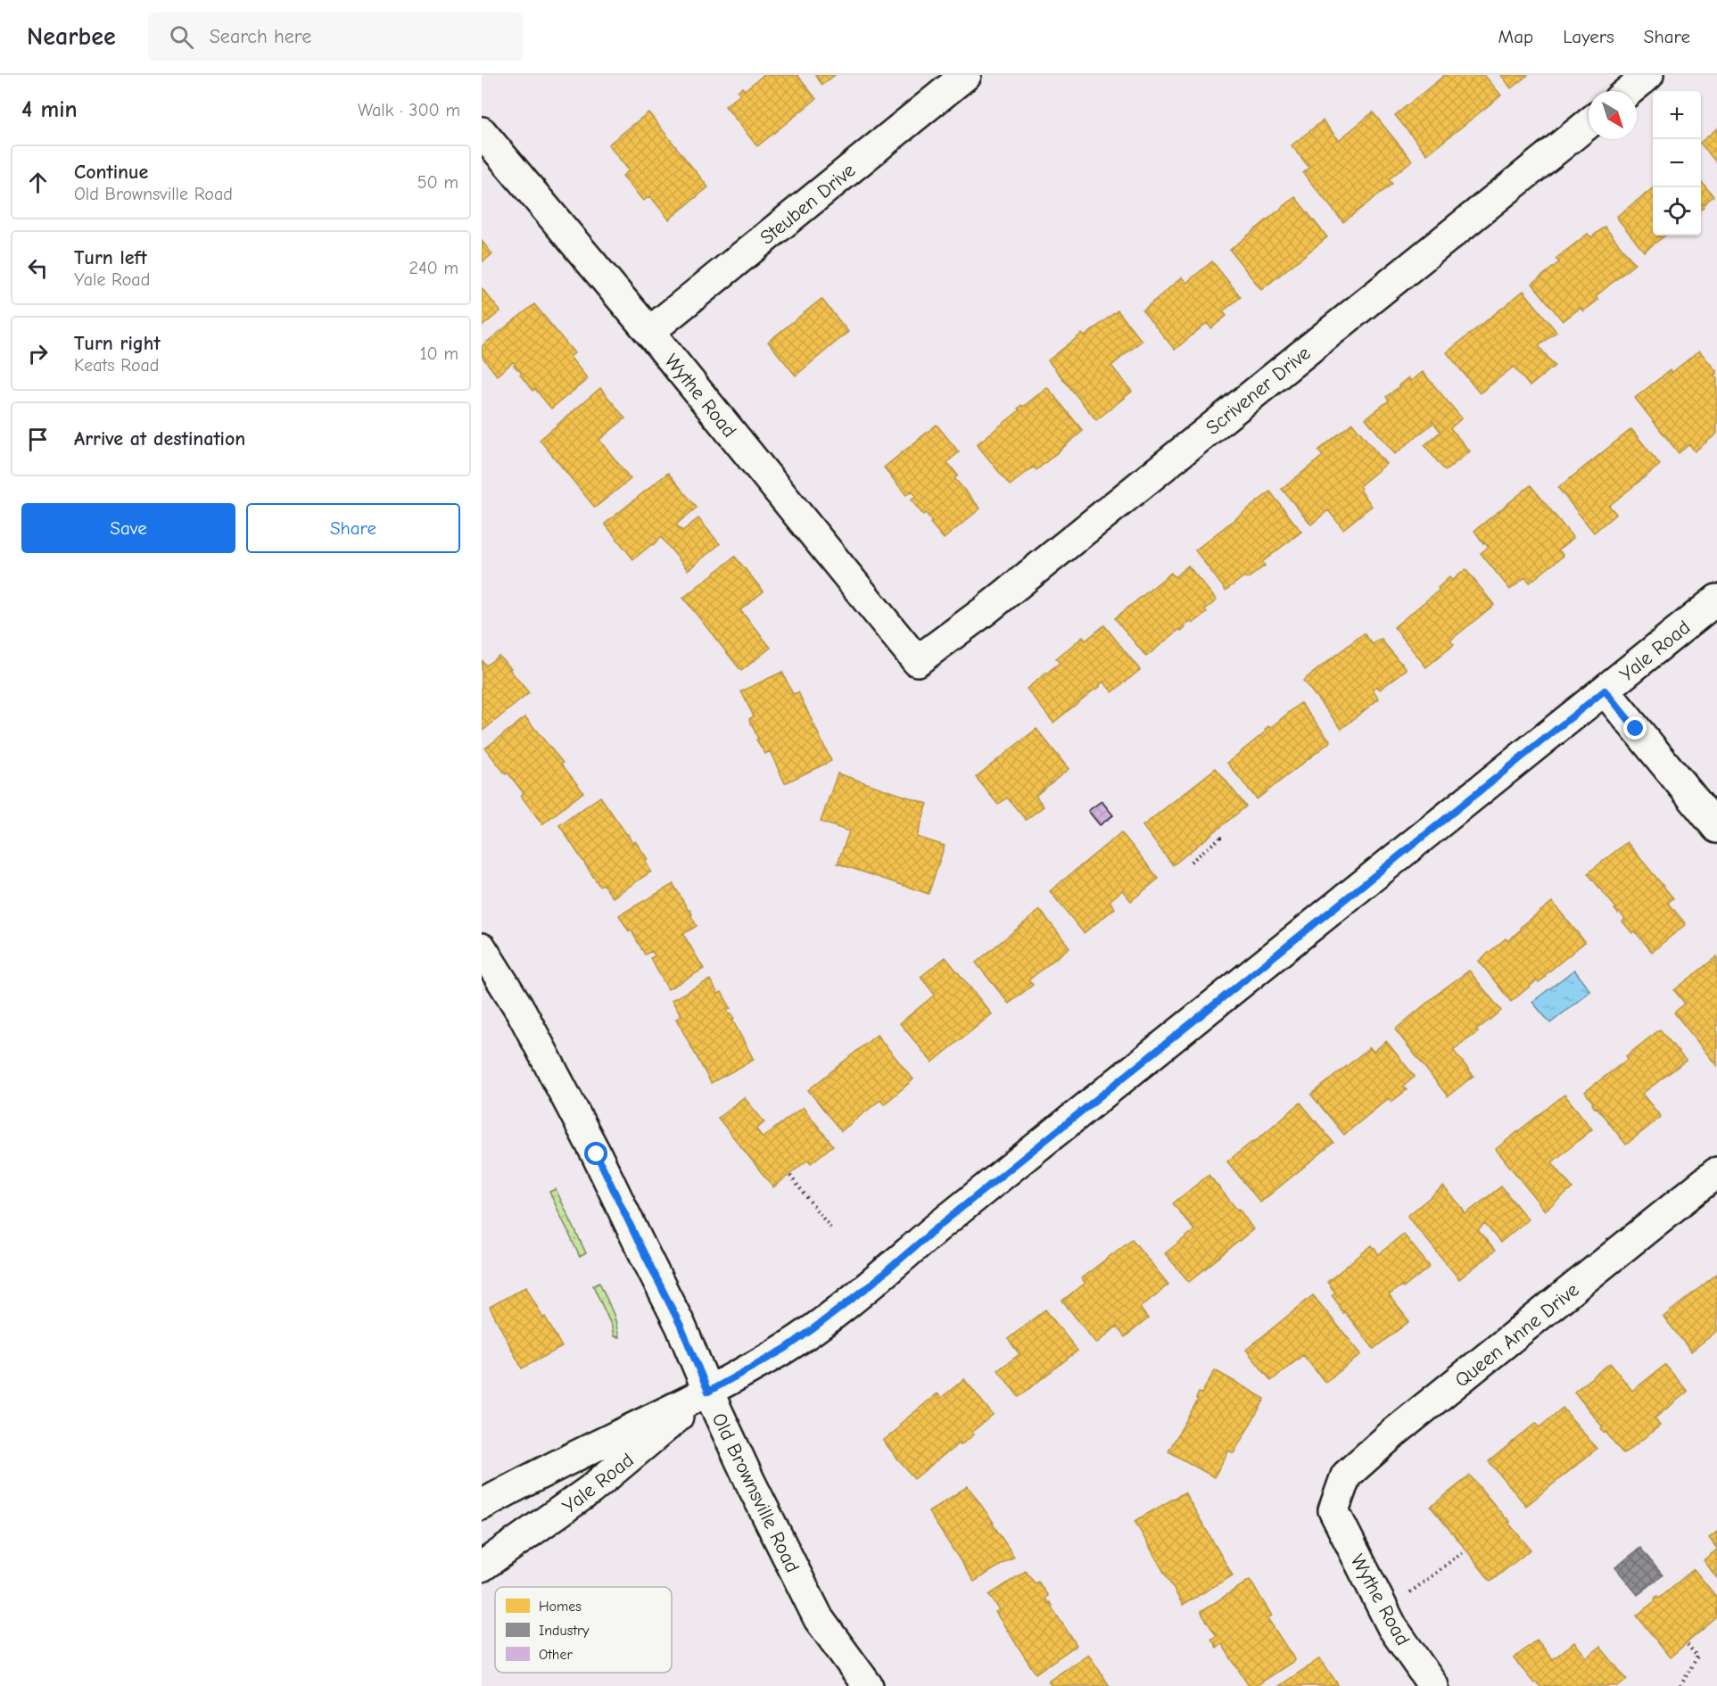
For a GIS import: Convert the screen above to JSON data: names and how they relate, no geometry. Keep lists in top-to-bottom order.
{
  "streets": {
    "street": [
      "Steuben Drive",
      "Scrivener Drive",
      "Wythe Road",
      "Yale Road",
      "Queen Anne Drive",
      "Old Brownsville Road"
    ]
  },
  "crossings": [
    ["Steuben Drive", "Wythe Road"],
    ["Scrivener Drive", "Wythe Road"],
    ["Wythe Road", "Queen Anne Drive"],
    ["Yale Road", "Old Brownsville Road"]
  ],
  "legend": ["Homes", "Industry", "Other"],
  "north": "bottom right",
  "page": {
    "header": "Nearbee",
    "search": "Search here",
    "nav": ["Map", "Layers", "Share"],
    "heading": ["4 min", "Walk · 300 m"],
    "map_buttons": ["+", "−"],
    "list": [
      ["Continue", "Old Brownsville Road", "50 m"],
      ["Turn left", "Yale Road", "240 m"],
      ["Turn right", "Keats Road", "10 m"],
      "Arrive at destination"
    ],
    "buttons": ["Save", "Share"]
  }
}
